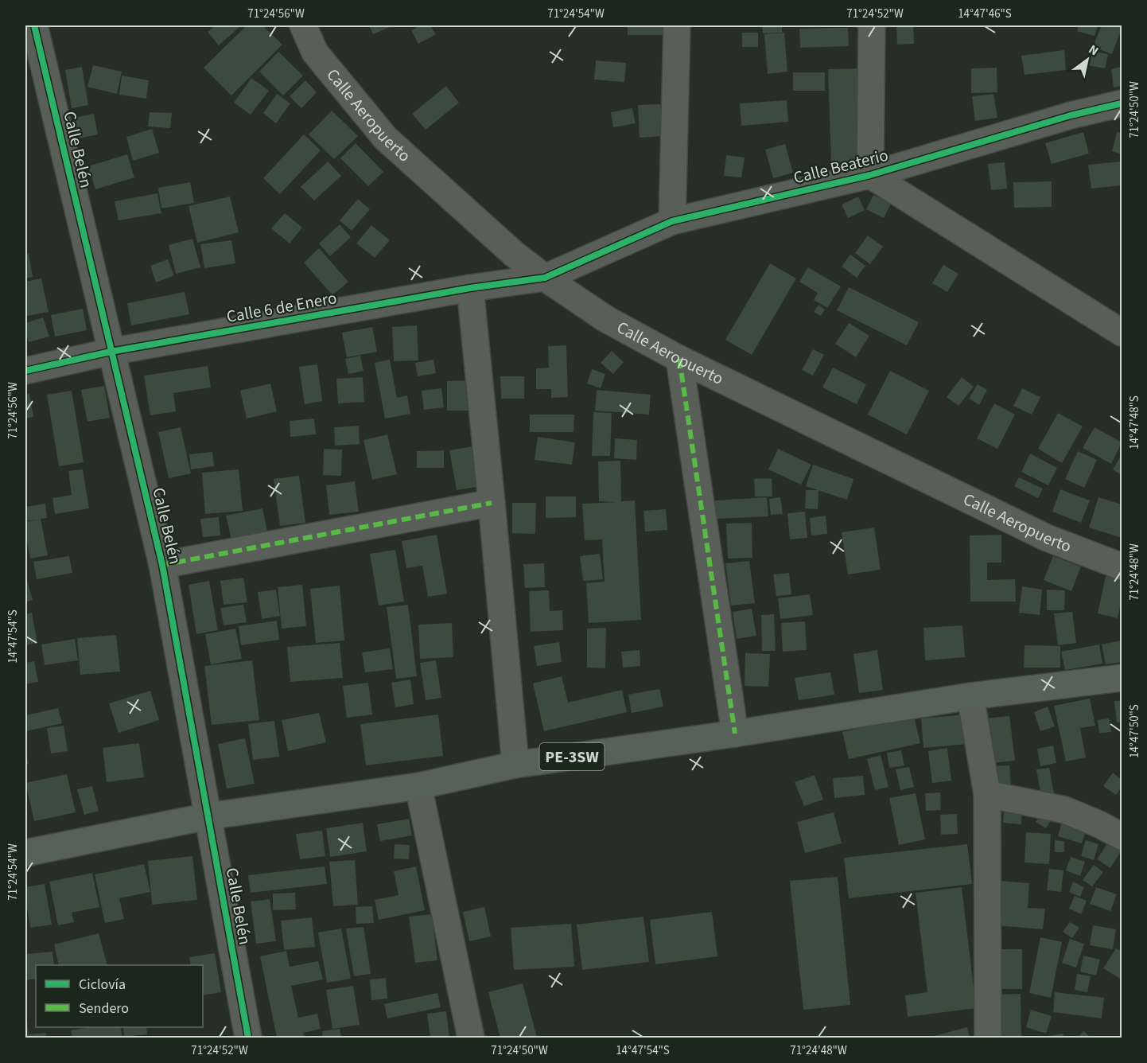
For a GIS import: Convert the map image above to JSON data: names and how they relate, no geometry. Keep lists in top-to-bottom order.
{
  "streets": {
    "main road": ["PE-3SW"],
    "street": [
      "Calle Aeropuerto",
      "Calle Belén",
      "Calle Beaterio",
      "Calle 6 de Enero"
    ]
  },
  "crossings": [
    ["Calle Aeropuerto", "Calle Beaterio"],
    ["Calle Aeropuerto", "Calle 6 de Enero"],
    ["Calle Belén", "Calle 6 de Enero"],
    ["Calle Belén", "PE-3SW"],
    ["Calle Beaterio", "Calle 6 de Enero"]
  ],
  "legend": ["Ciclovía", "Sendero"],
  "north": "top right",
  "coordinates": [
    "71°24'56\"W",
    "71°24'54\"W",
    "71°24'52\"W",
    "14°47'46\"S",
    "71°24'50\"W",
    "14°47'48\"S",
    "71°24'48\"W",
    "14°47'54\"S",
    "14°47'50\"S"
  ]
}
